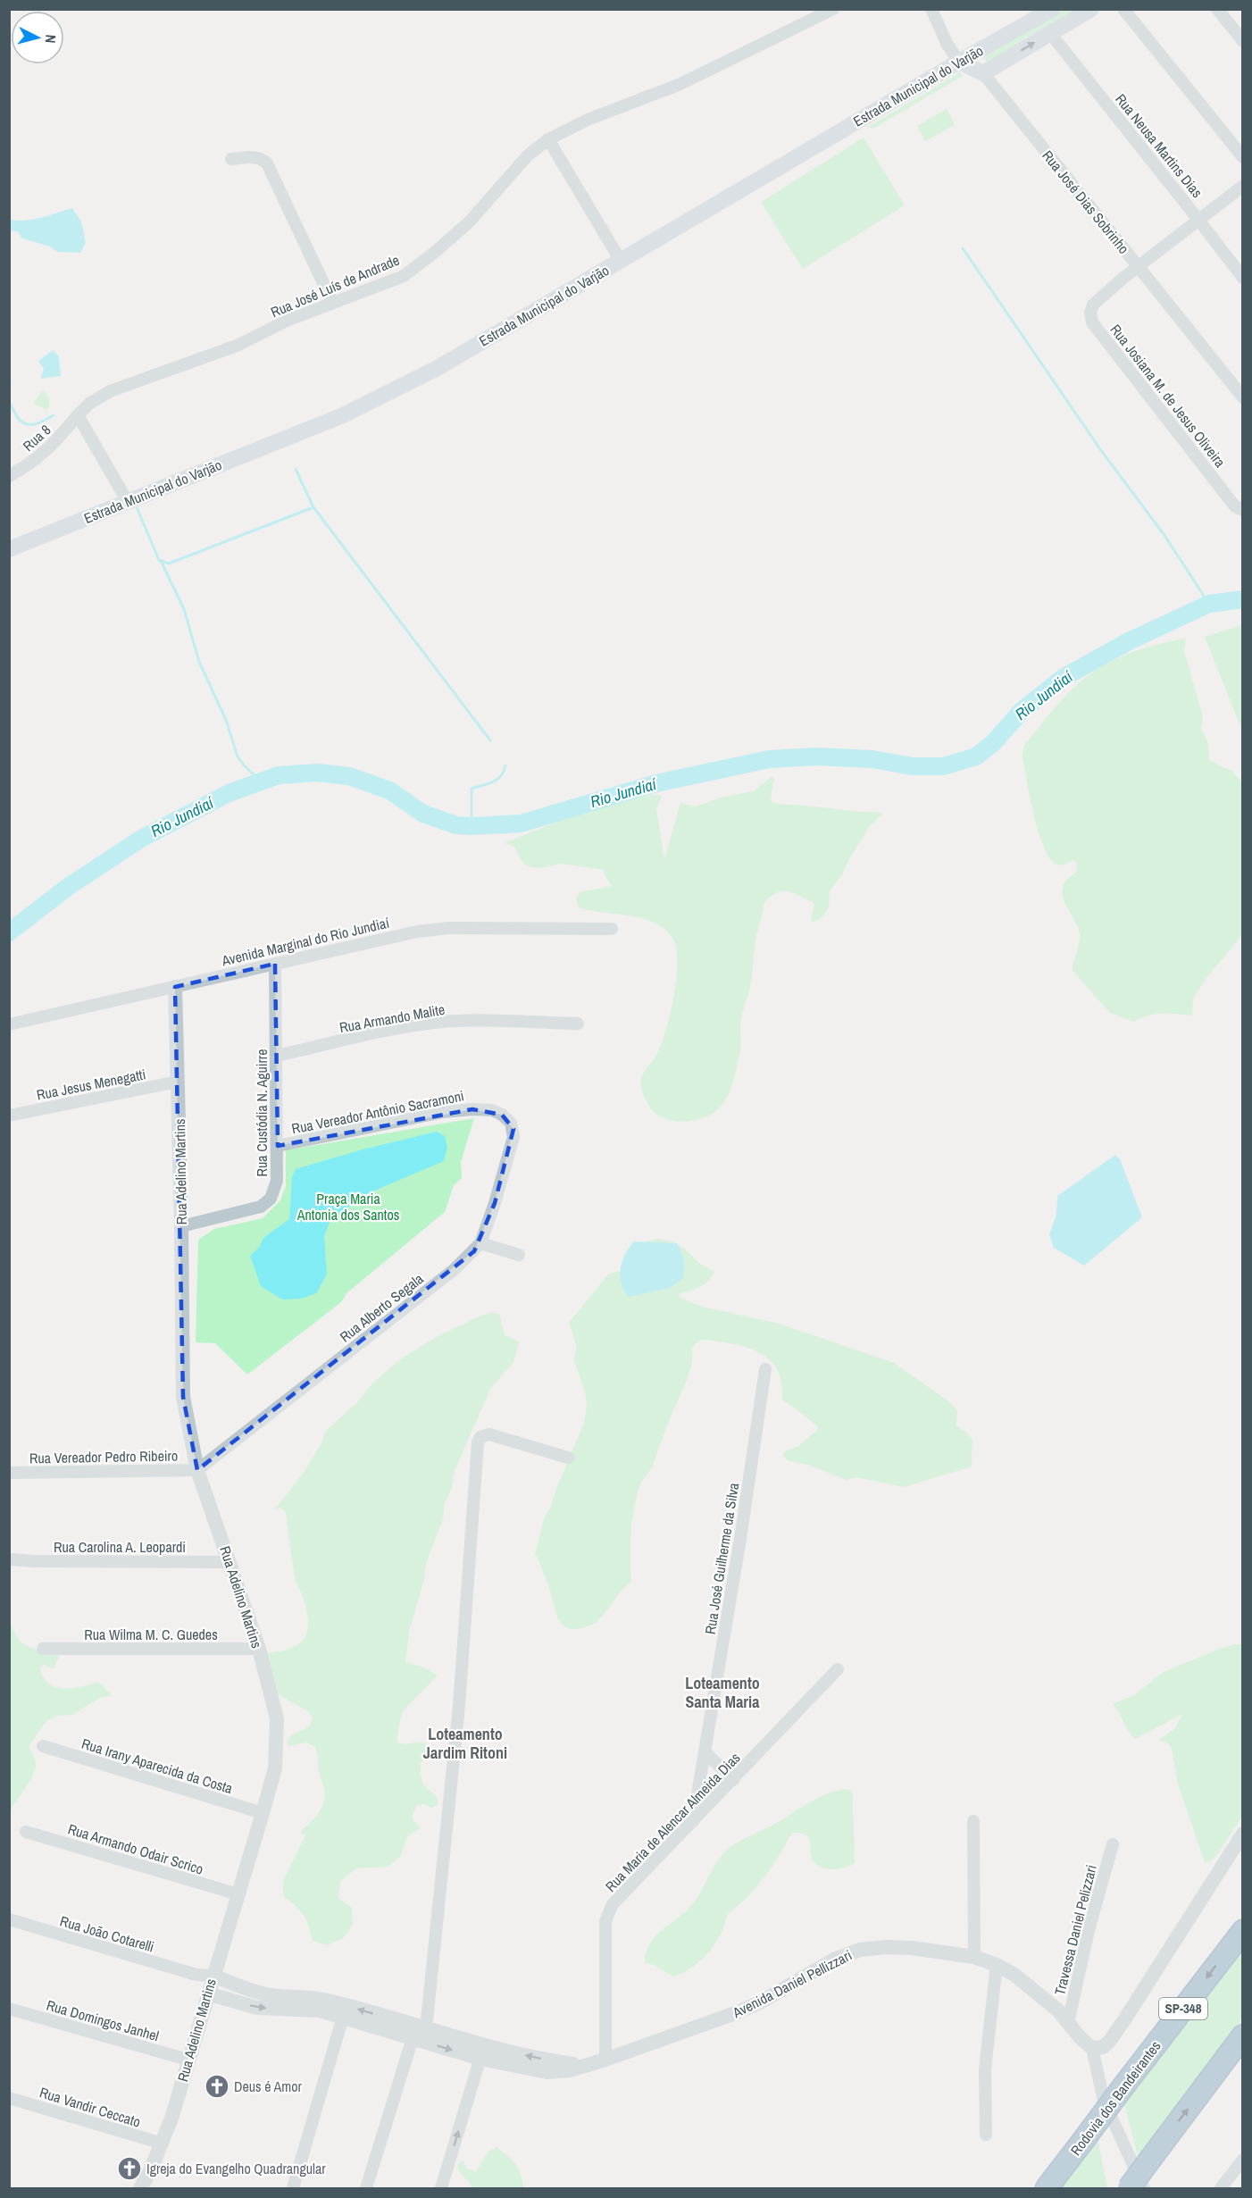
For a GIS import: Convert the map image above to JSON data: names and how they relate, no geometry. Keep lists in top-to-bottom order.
{
  "streets": {
    "highway": ["SP-348", "Rodovia dos Bandeirantes"],
    "main road": ["Estrada Municipal do Varjão", "Rua José Dias Sobrinho"],
    "street": [
      "Rua Neusa Martins Dias",
      "Rua José Luís de Andrade",
      "Rua Josiana M. de Jesus Oliveira",
      "Rua 8",
      "Avenida Marginal do Rio Jundiaí",
      "Rua Armando Malite",
      "Rua Jesus Menegatti",
      "Rua Vereador Antônio Sacramoni",
      "Rua Custódia N. Aguirre",
      "Rua Adelino Martins",
      "Rua Alberto Segala",
      "Rua Vereador Pedro Ribeiro",
      "Rua Carolina A. Leopardi",
      "Rua José Guilherme da Silva",
      "Rua Wilma M. C. Guedes",
      "Rua Irany Aparecida da Costa",
      "Rua Maria de Alencar Almeida Dias",
      "Rua Armando Odair Scrico",
      "Travessa Daniel Pelizzari",
      "Rua João Cotarelli",
      "Avenida Daniel Pellizzari",
      "Rua Domingos Janhel",
      "Rua Vandir Ceccato"
    ]
  },
  "crossings": [
    ["Estrada Municipal do Varjão", "Rua José Dias Sobrinho"],
    ["Rua José Dias Sobrinho", "Rua Josiana M. de Jesus Oliveira"],
    ["Rua José Luís de Andrade", "Rua 8"],
    ["Avenida Marginal do Rio Jundiaí", "Rua Custódia N. Aguirre"],
    ["Avenida Marginal do Rio Jundiaí", "Rua Adelino Martins"],
    ["Rua Armando Malite", "Rua Custódia N. Aguirre"],
    ["Rua Jesus Menegatti", "Rua Adelino Martins"],
    ["Rua Vereador Antônio Sacramoni", "Rua Custódia N. Aguirre"],
    ["Rua Vereador Antônio Sacramoni", "Rua Alberto Segala"],
    ["Rua Custódia N. Aguirre", "Rua Adelino Martins"],
    ["Rua Adelino Martins", "Rua Alberto Segala"],
    ["Rua Adelino Martins", "Rua Vereador Pedro Ribeiro"],
    ["Rua Adelino Martins", "Rua Carolina A. Leopardi"],
    ["Rua Adelino Martins", "Rua Wilma M. C. Guedes"],
    ["Rua Adelino Martins", "Rua Irany Aparecida da Costa"],
    ["Rua Adelino Martins", "Rua Armando Odair Scrico"],
    ["Rua Adelino Martins", "Rua João Cotarelli"],
    ["Rua Adelino Martins", "Avenida Daniel Pellizzari"],
    ["Rua Adelino Martins", "Rua Domingos Janhel"],
    ["Rua Adelino Martins", "Rua Vandir Ceccato"],
    ["Rua Alberto Segala", "Rua Vereador Pedro Ribeiro"],
    ["Rua José Guilherme da Silva", "Rua Maria de Alencar Almeida Dias"],
    ["Rua Maria de Alencar Almeida Dias", "Avenida Daniel Pellizzari"],
    ["Travessa Daniel Pelizzari", "Avenida Daniel Pellizzari"],
    ["Rua João Cotarelli", "Avenida Daniel Pellizzari"]
  ],
  "districts": ["Loteamento Santa Maria", "Loteamento Jardim Ritoni"],
  "water": ["Rio Jundiaí"],
  "parks": ["Praça Maria Antonia dos Santos"],
  "places": {
    "church": ["Deus é Amor", "Igreja do Evangelho Quadrangular"]
  },
  "north": "right"
}
